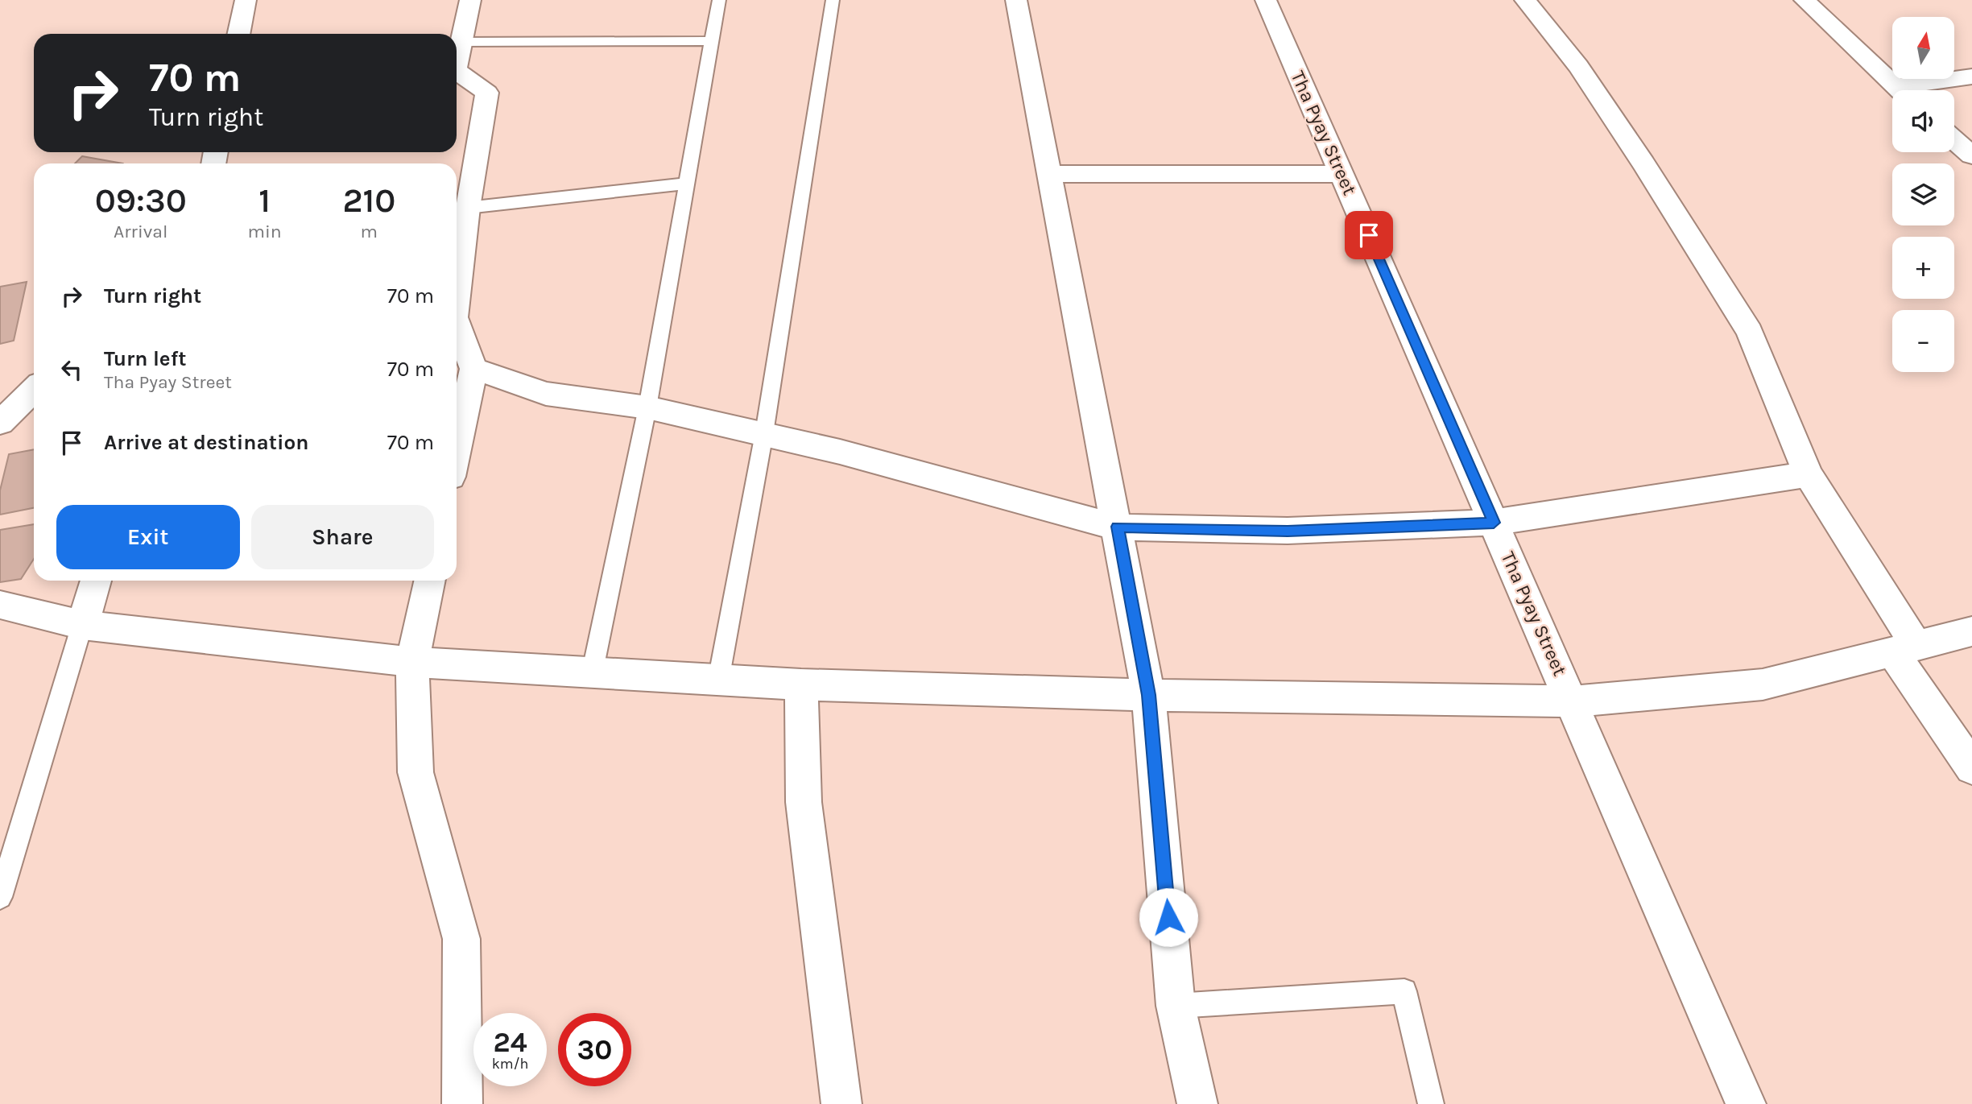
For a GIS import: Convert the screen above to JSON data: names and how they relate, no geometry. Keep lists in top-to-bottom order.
{
  "streets": {
    "street": ["Tha Pyay Street"]
  },
  "north": "top",
  "page": {
    "map_buttons": ["+", "−"],
    "turn": ["70 m", "Turn right"],
    "eta": [
      "09:30",
      "Arrival",
      "1",
      "min",
      "210",
      "m"
    ],
    "list": [
      {
        "name": "Turn right",
        "value": "70 m"
      },
      {
        "name": "Turn left",
        "note": "Tha Pyay Street",
        "value": "70 m"
      },
      {
        "name": "Arrive at destination",
        "value": "70 m"
      }
    ],
    "buttons": ["Exit", "Share"],
    "speed": "24 km/h",
    "limit": "30"
  }
}
